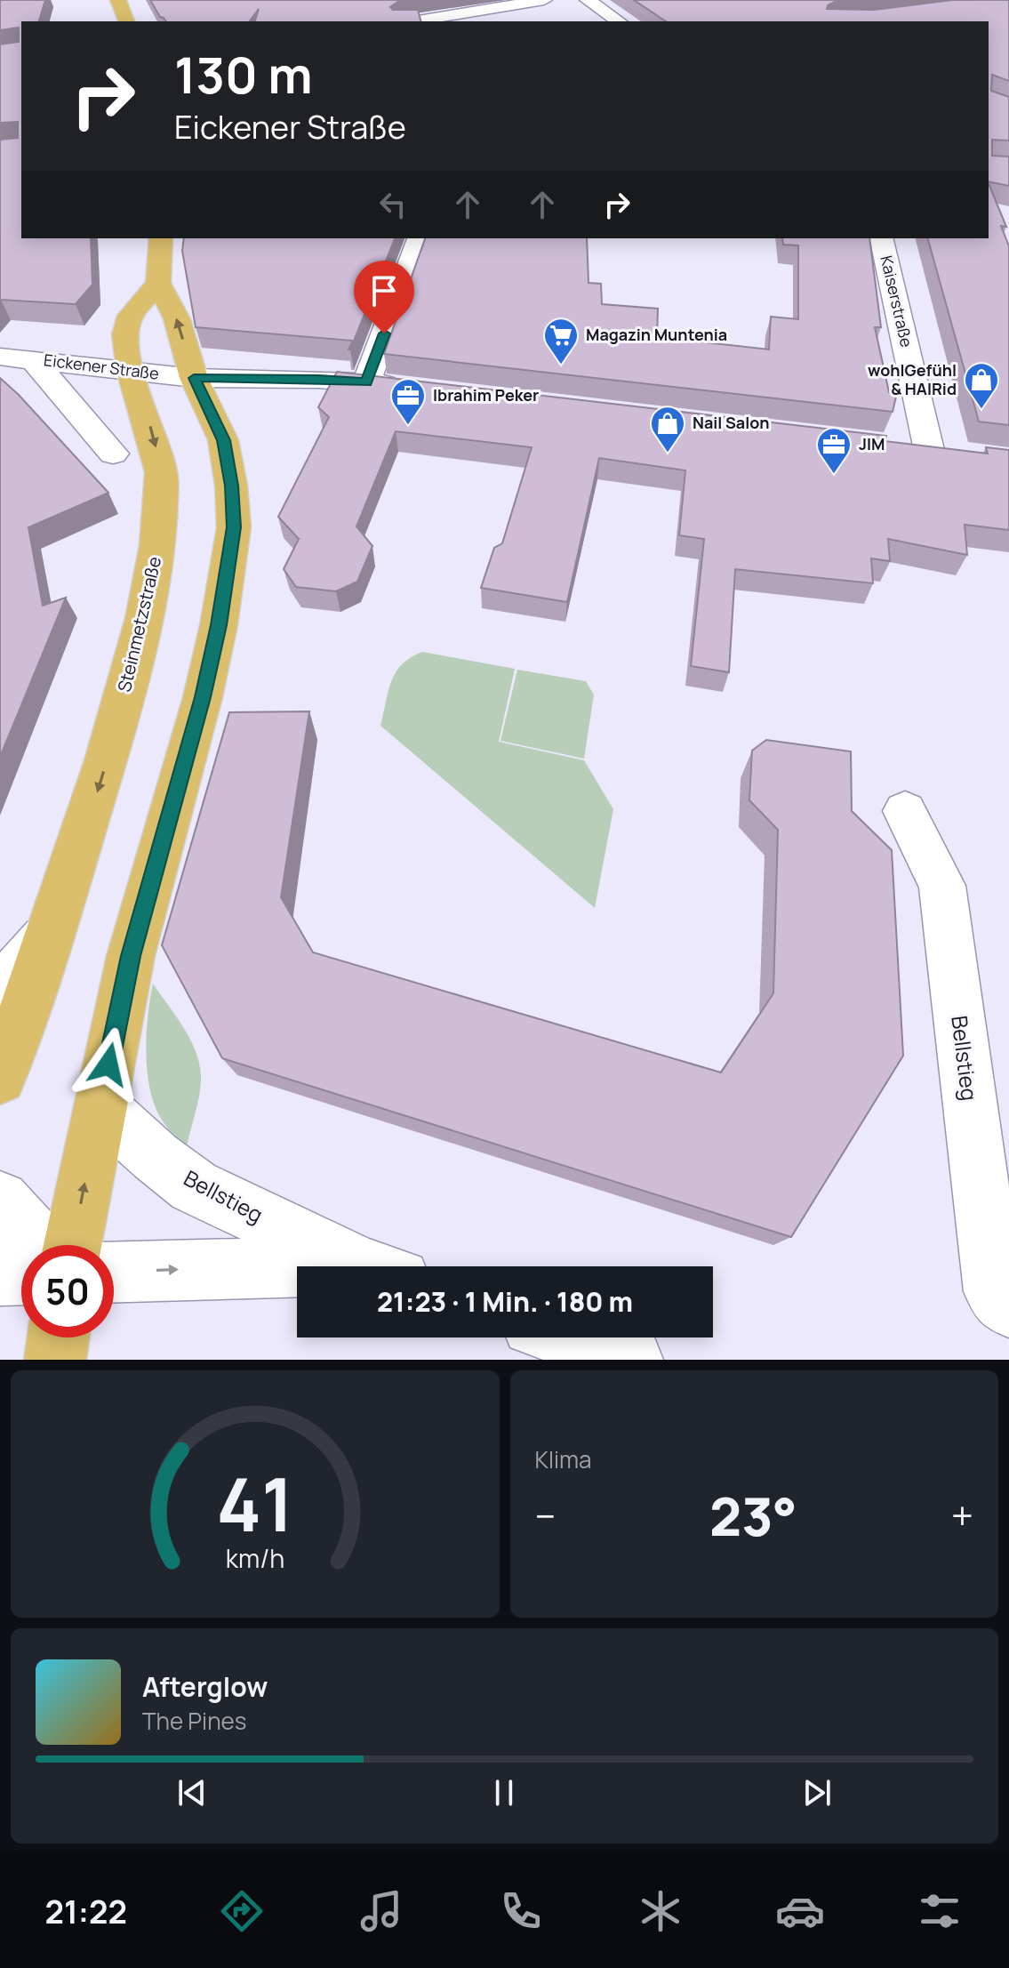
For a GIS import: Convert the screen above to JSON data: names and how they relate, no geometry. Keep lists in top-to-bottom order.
{
  "streets": {
    "main road": ["Steinmetzstraße"],
    "street": ["Kaiserstraße", "Eickener Straße", "Bellstieg"]
  },
  "crossings": [
    ["Eickener Straße", "Steinmetzstraße"]
  ],
  "places": {
    "supermarket": ["Magazin Muntenia"],
    "shop": ["wohlGefühl & HAIRid", "Nail Salon"],
    "office": ["Ibrahim Peker", "JIM"]
  },
  "page": {
    "turn": ["130 m", "Eickener Straße"],
    "limit": "50",
    "trip": "21:23 · 1 Min. · 180 m",
    "tile": "Klima",
    "heat": ["−", "23°", "+"],
    "song": ["Afterglow", "The Pines"],
    "tabs": "21:22",
    "gauge": ["41", "km/h"]
  }
}
